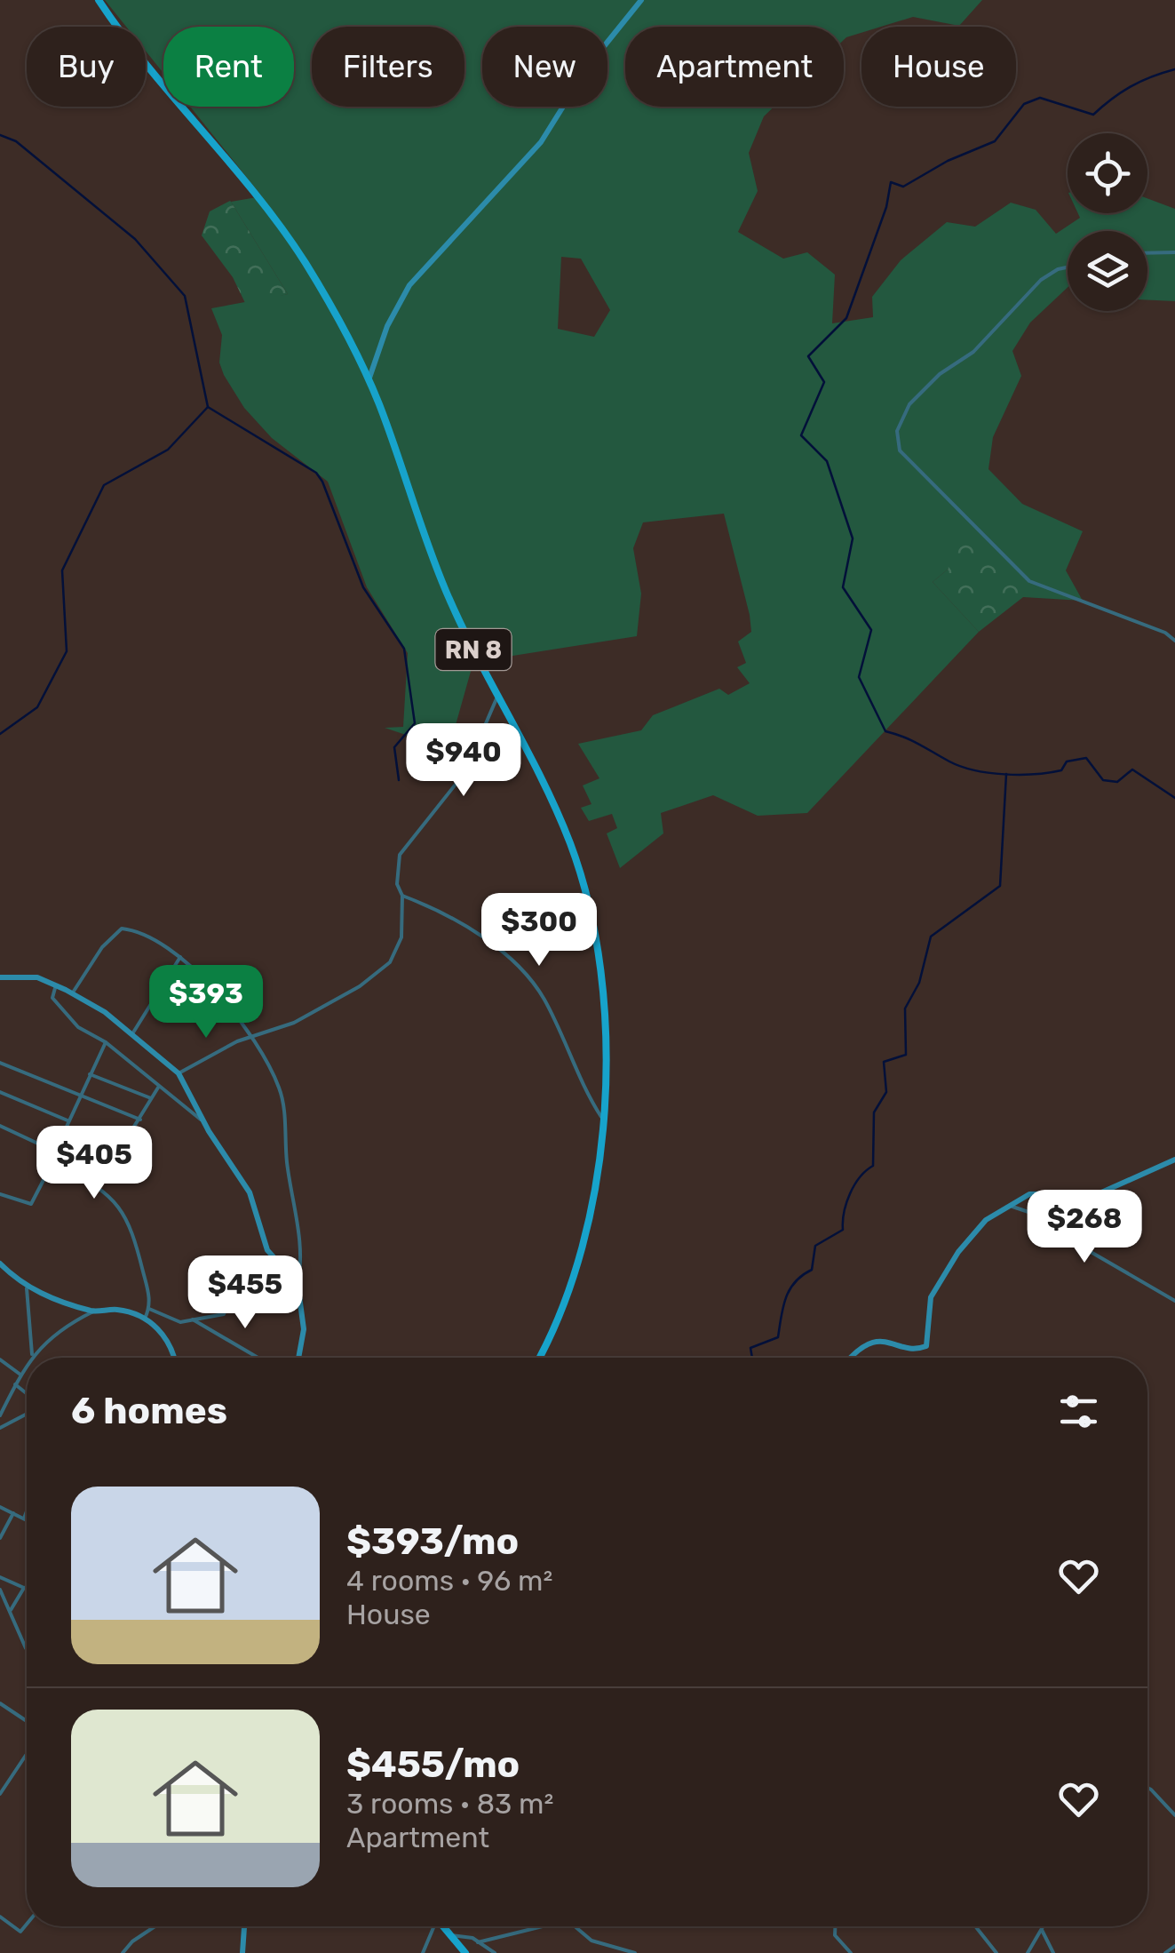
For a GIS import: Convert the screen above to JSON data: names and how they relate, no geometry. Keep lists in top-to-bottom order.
{
  "streets": {
    "main road": ["RN 8"]
  },
  "page": {
    "chip": [
      "Buy",
      "Rent",
      "Filters",
      "New",
      "Apartment",
      "House"
    ],
    "price": [
      "$940",
      "$300",
      "$393",
      "$405",
      "$268",
      "$455"
    ],
    "heading": "6 homes",
    "list": [
      {
        "name": "$393/mo",
        "note": "4 rooms · 96 m² · House"
      },
      {
        "name": "$455/mo",
        "note": "3 rooms · 83 m² · Apartment"
      }
    ]
  }
}
